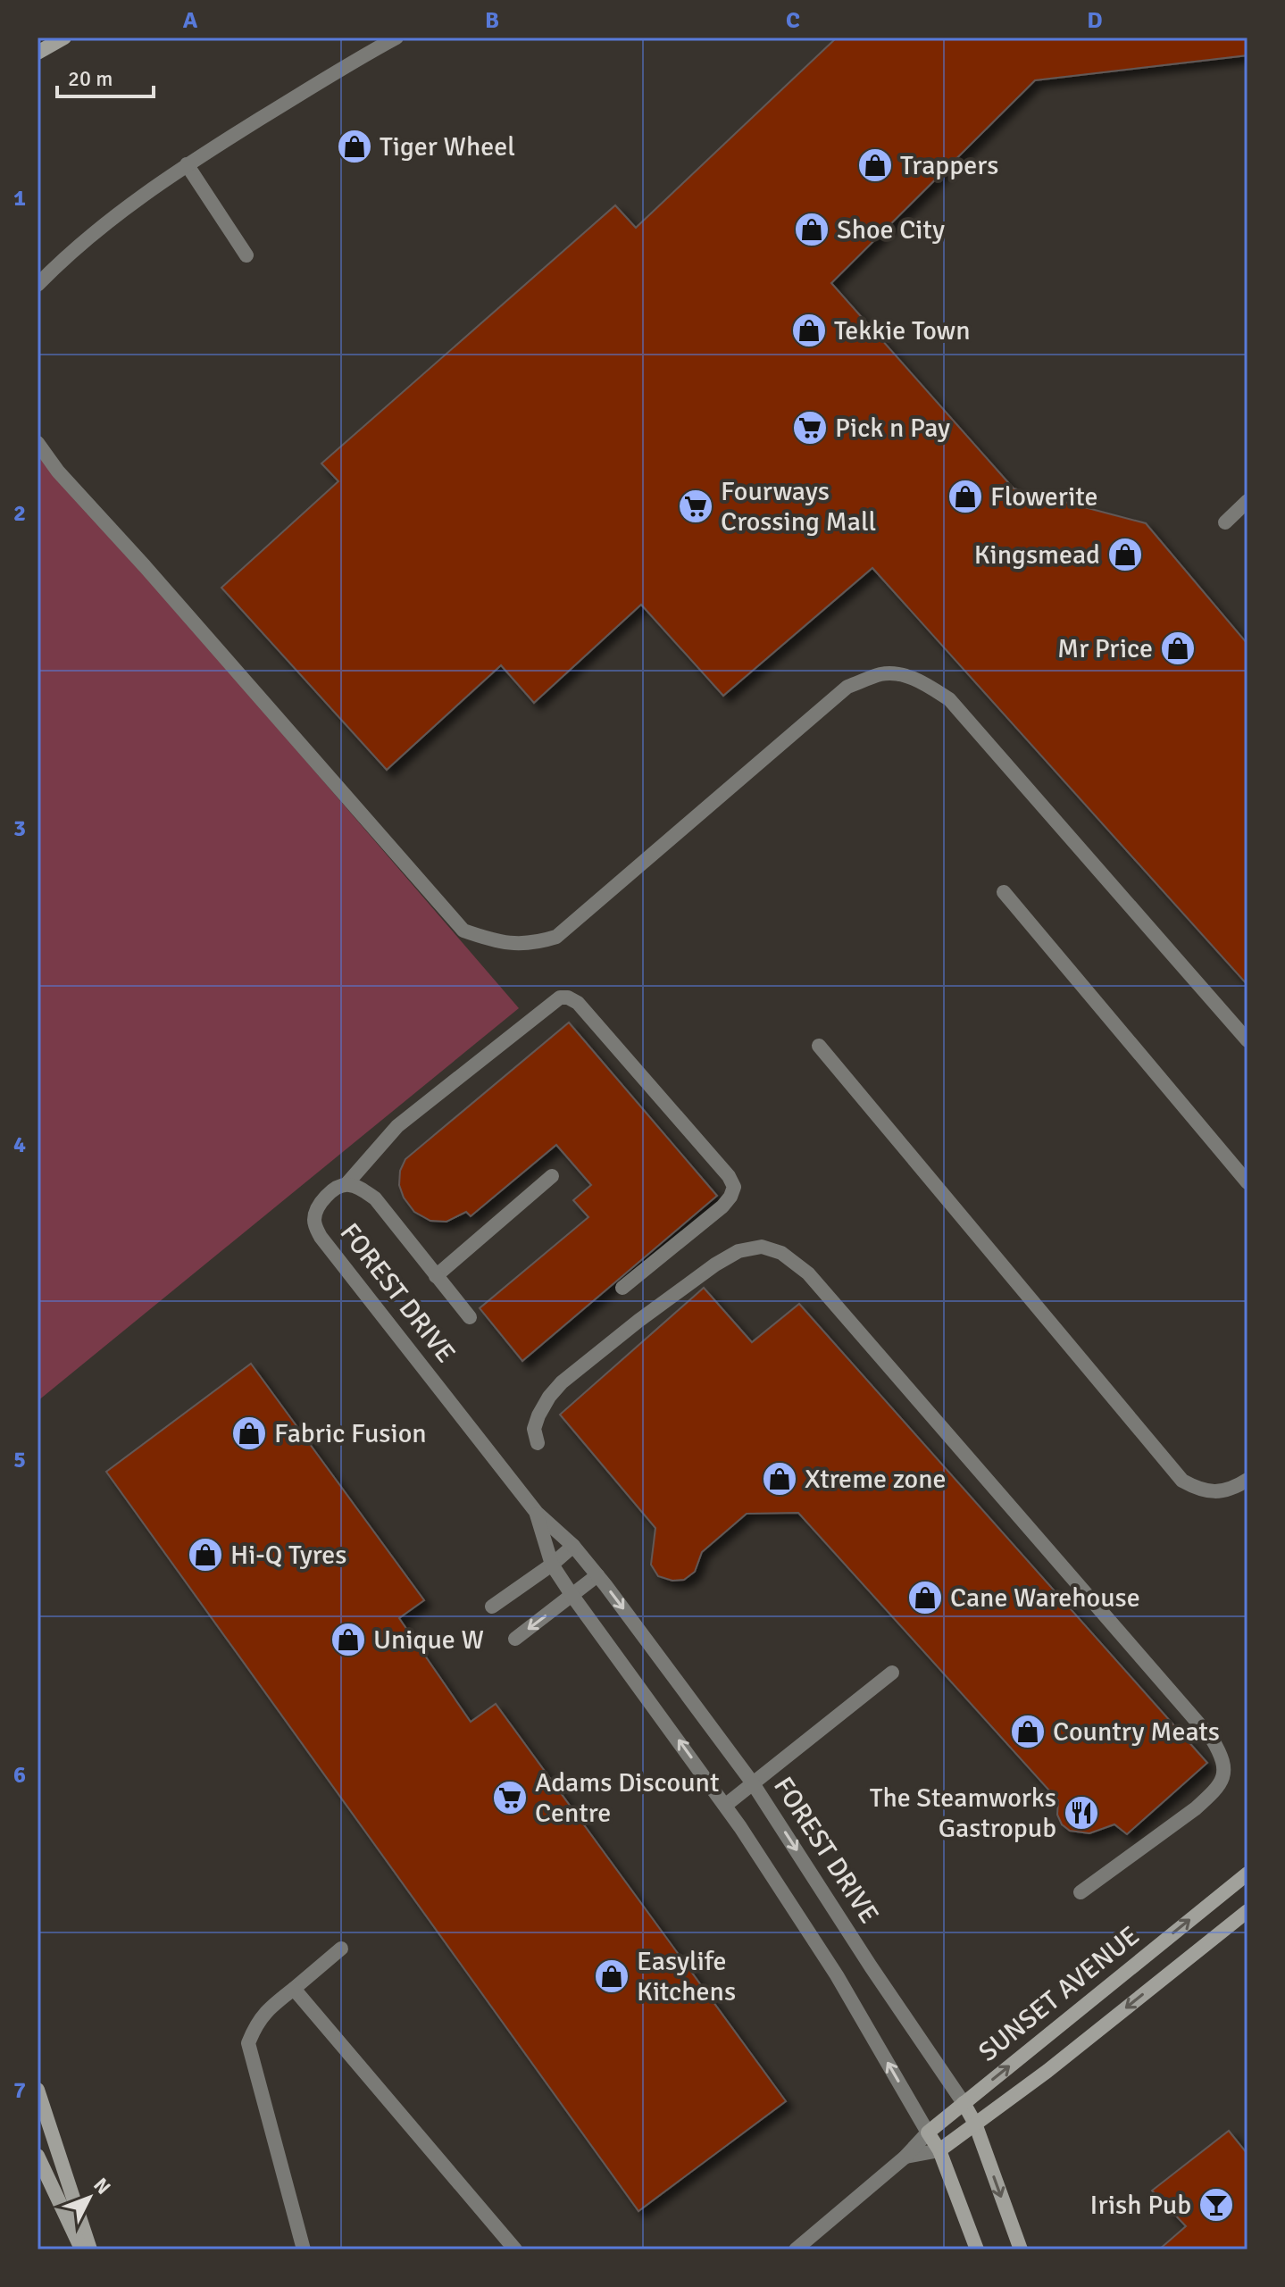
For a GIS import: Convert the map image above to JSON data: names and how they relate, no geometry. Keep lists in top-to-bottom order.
{
  "streets": {
    "street": ["FOREST DRIVE", "SUNSET AVENUE"]
  },
  "crossings": [
    ["FOREST DRIVE", "SUNSET AVENUE"]
  ],
  "places": {
    "shop": [
      "Tiger Wheel",
      "Trappers",
      "Shoe City",
      "Tekkie Town",
      "Flowerite",
      "Kingsmead",
      "Mr Price",
      "Fabric Fusion",
      "Xtreme zone",
      "Hi-Q Tyres",
      "Cane Warehouse",
      "Unique W",
      "Country Meats",
      "Easylife Kitchens"
    ],
    "supermarket": ["Pick n Pay", "Fourways Crossing Mall", "Adams Discount Centre"],
    "restaurant": ["The Steamworks Gastropub"],
    "bar": ["Irish Pub"]
  },
  "scale_bar": "20 m",
  "north": "top right",
  "grid": {
    "columns": [
      "A",
      "B",
      "C",
      "D"
    ],
    "rows": [
      "1",
      "2",
      "3",
      "4",
      "5",
      "6",
      "7"
    ]
  }
}
